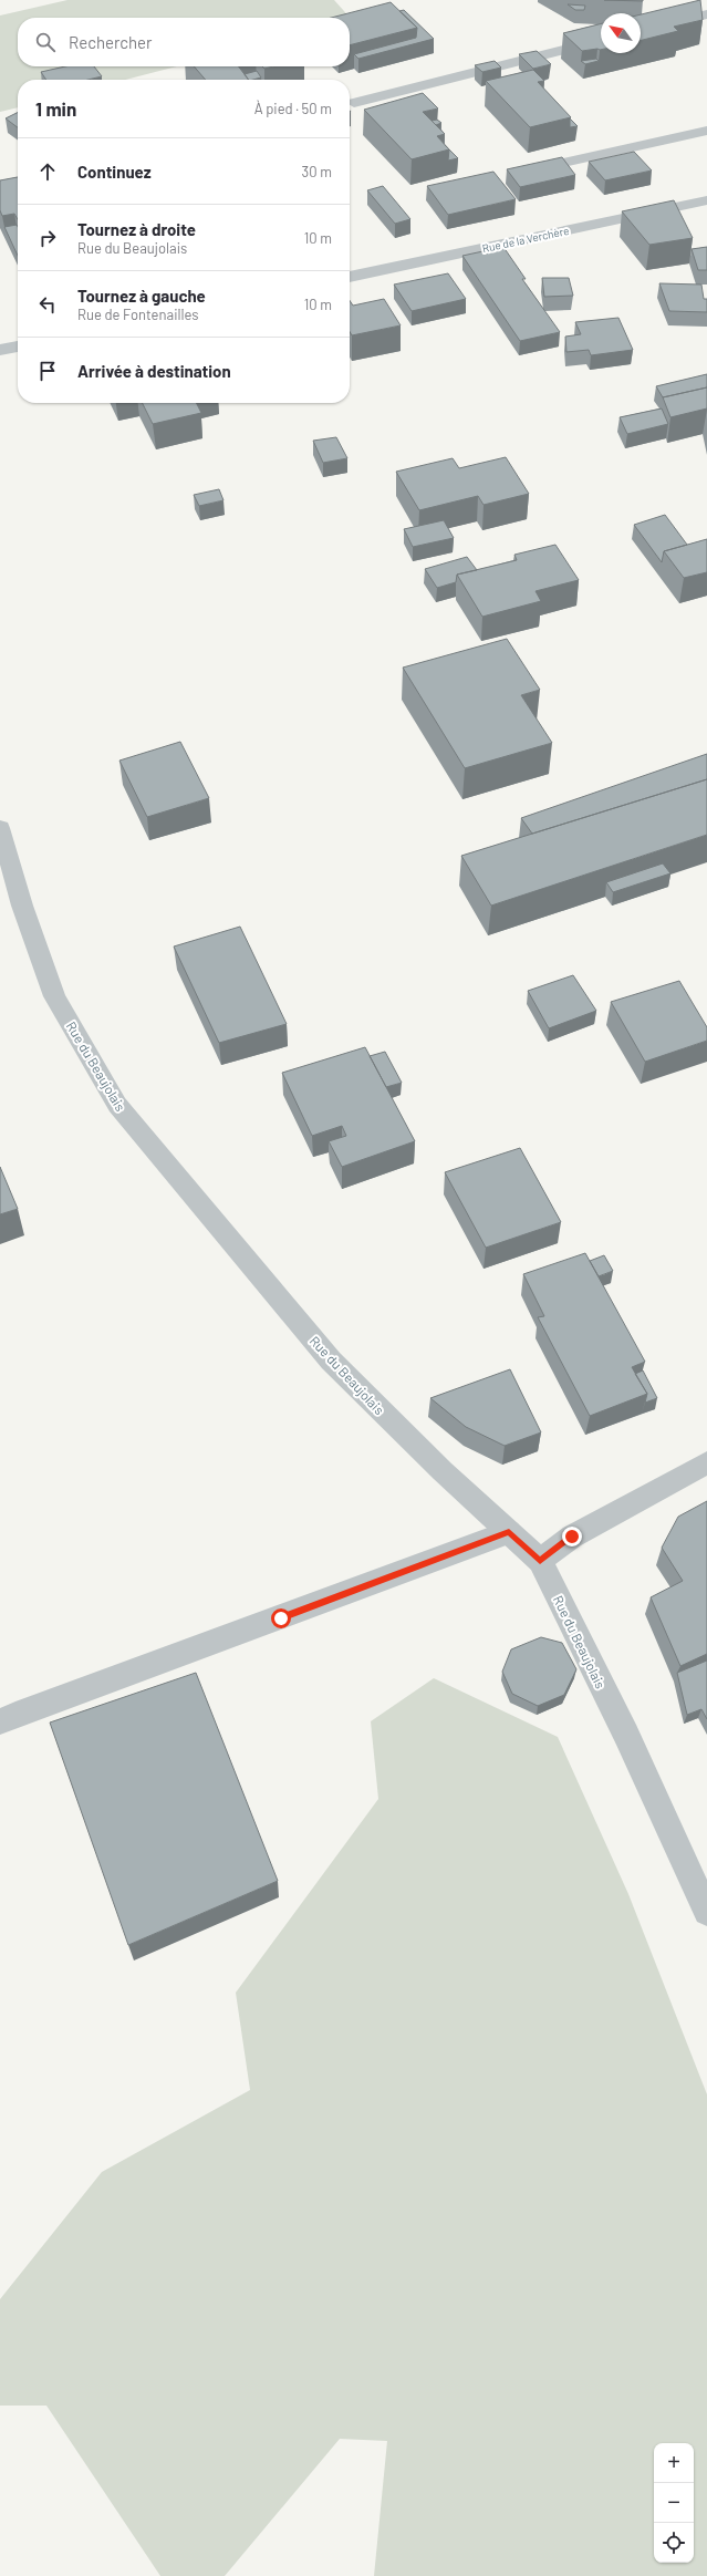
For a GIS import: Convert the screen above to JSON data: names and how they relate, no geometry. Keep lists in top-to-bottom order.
{
  "streets": {
    "street": ["Rue de la Verchère", "Rue du Beaujolais"]
  },
  "north": "top left",
  "page": {
    "search": "Rechercher",
    "heading": ["1 min", "À pied · 50 m"],
    "list": [
      ["Continuez", "30 m"],
      ["Tournez à droite", "Rue du Beaujolais", "10 m"],
      ["Tournez à gauche", "Rue de Fontenailles", "10 m"],
      "Arrivée à destination"
    ],
    "map_buttons": ["+", "−"]
  }
}
